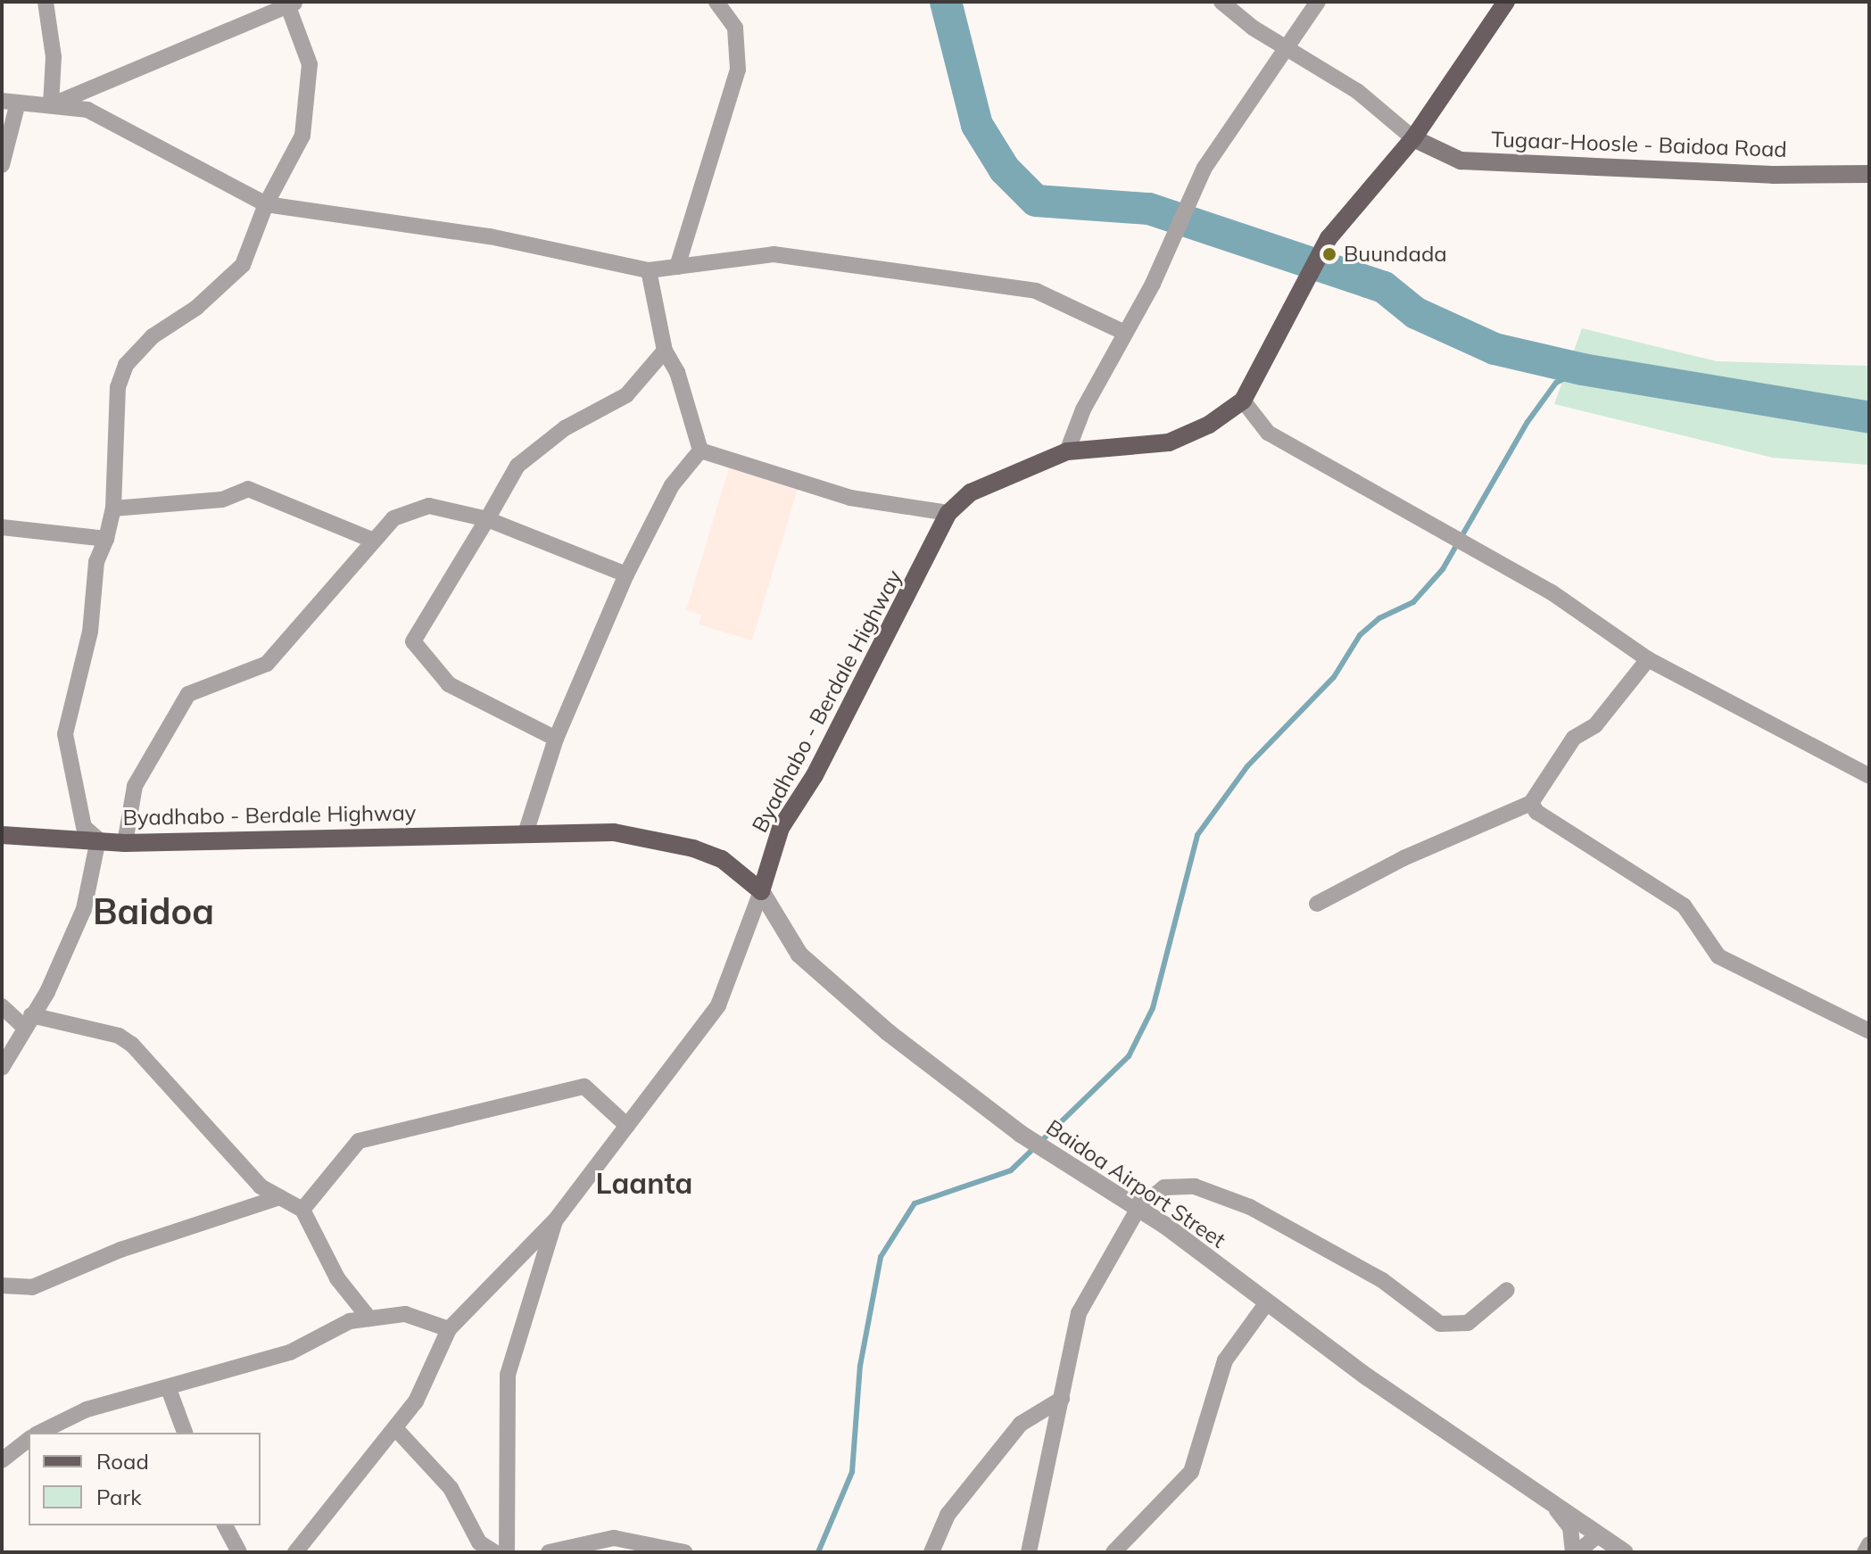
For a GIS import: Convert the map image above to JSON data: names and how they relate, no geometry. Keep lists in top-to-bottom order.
{
  "streets": {
    "main road": ["Tugaar-Hoosle - Baidoa Road", "Byadhabo - Berdale Highway"],
    "street": ["Baidoa Airport Street"]
  },
  "crossings": [
    ["Byadhabo - Berdale Highway", "Baidoa Airport Street"]
  ],
  "districts": ["Baidoa", "Laanta"],
  "places": ["Buundada"],
  "legend": ["Road", "Park"]
}
